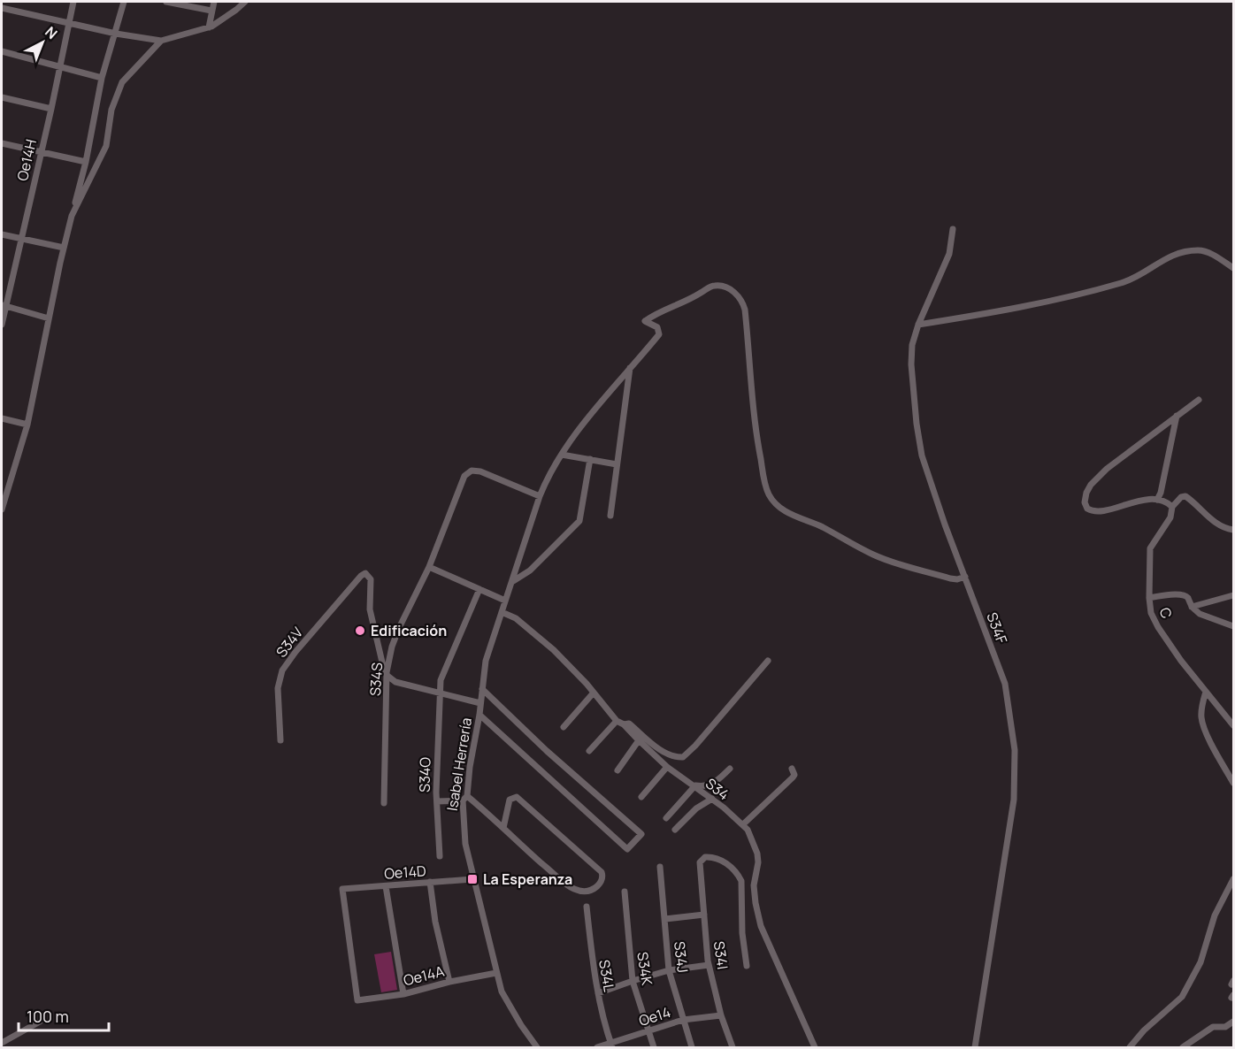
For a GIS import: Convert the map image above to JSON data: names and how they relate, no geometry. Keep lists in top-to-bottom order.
{
  "streets": {
    "street": [
      "Oe14H",
      "C",
      "S34F",
      "S34V",
      "S34S",
      "Isabel Herrería",
      "S34O",
      "S34",
      "Oe14D",
      "S34I",
      "S34J",
      "S34K",
      "Oe14A",
      "S34L",
      "Oe14"
    ]
  },
  "crossings": [
    ["S34F", "Isabel Herrería"],
    ["S34V", "S34S"],
    ["S34S", "Isabel Herrería"],
    ["Isabel Herrería", "S34"],
    ["Isabel Herrería", "Oe14D"],
    ["Isabel Herrería", "Oe14A"],
    ["Oe14D", "Oe14A"],
    ["S34I", "Oe14"],
    ["S34J", "Oe14"],
    ["S34K", "Oe14"],
    ["S34L", "Oe14"]
  ],
  "places": {
    "other": ["Edificación"],
    "transit": ["La Esperanza"]
  },
  "scale_bar": "100 m",
  "north": "top right"
}
